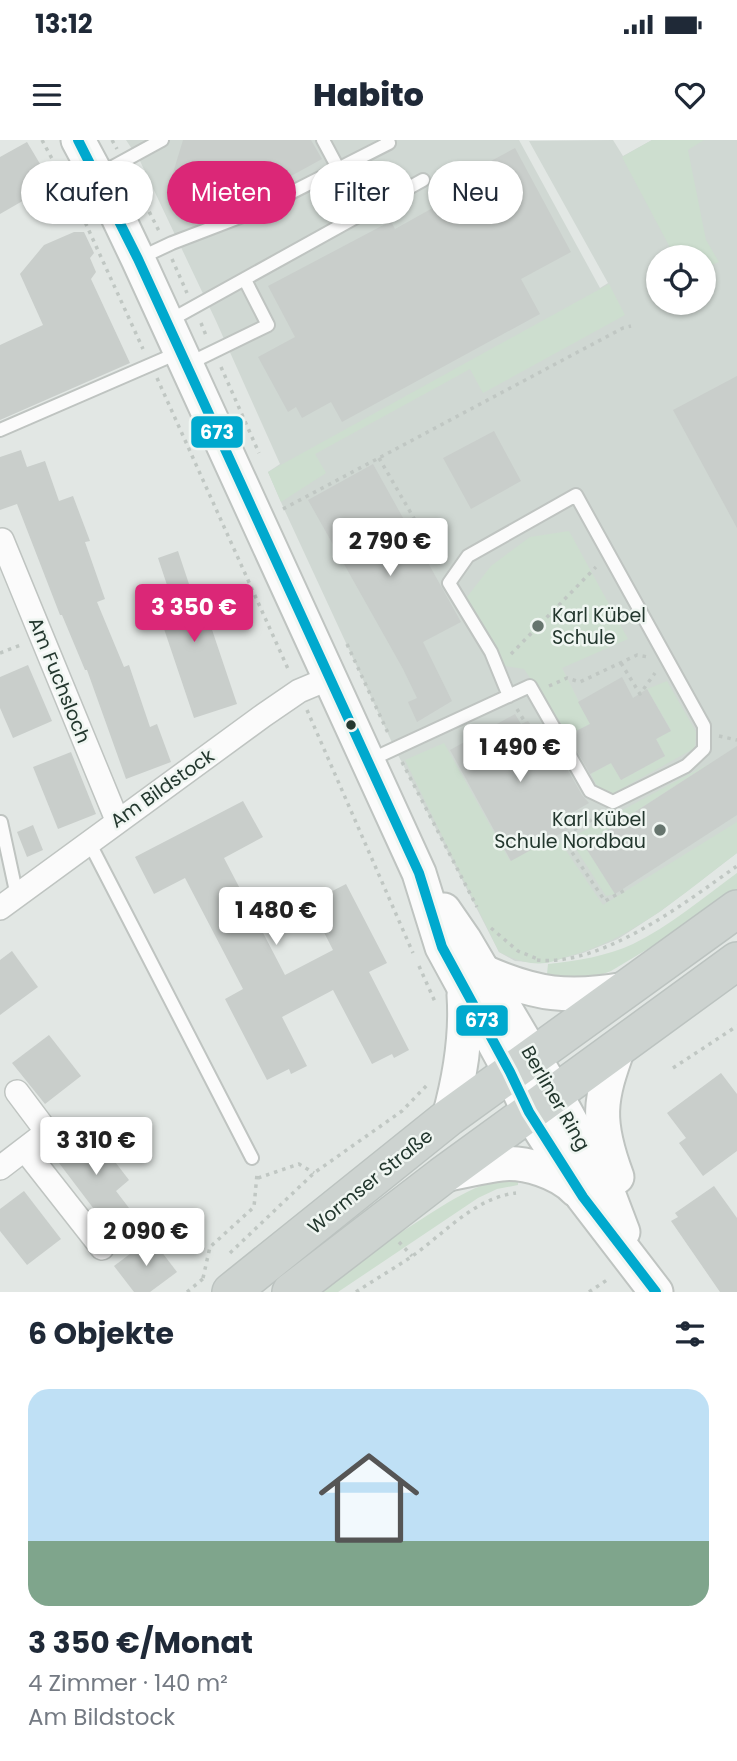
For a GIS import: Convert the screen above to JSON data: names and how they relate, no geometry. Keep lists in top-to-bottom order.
{
  "streets": {
    "main road": ["Wormser Straße"],
    "street": ["Am Fuchsloch", "Am Bildstock", "Berliner Ring"]
  },
  "crossings": [
    ["Am Fuchsloch", "Am Bildstock"],
    ["Am Bildstock", "Berliner Ring"],
    ["Berliner Ring", "Wormser Straße"]
  ],
  "places": ["Karl Kübel Schule", "Karl Kübel Schule Nordbau"],
  "lines": ["transit line 673"],
  "page": {
    "status": "13:12",
    "header": "Habito",
    "chip": [
      "Kaufen",
      "Mieten",
      "Filter",
      "Neu"
    ],
    "price": [
      "2 790 €",
      "3 350 €",
      "1 490 €",
      "1 480 €",
      "3 310 €",
      "2 090 €"
    ],
    "heading": "6 Objekte",
    "list": [
      {
        "name": "3 350 €/Monat",
        "note": "4 Zimmer · 140 m² · Am Bildstock"
      }
    ]
  }
}
